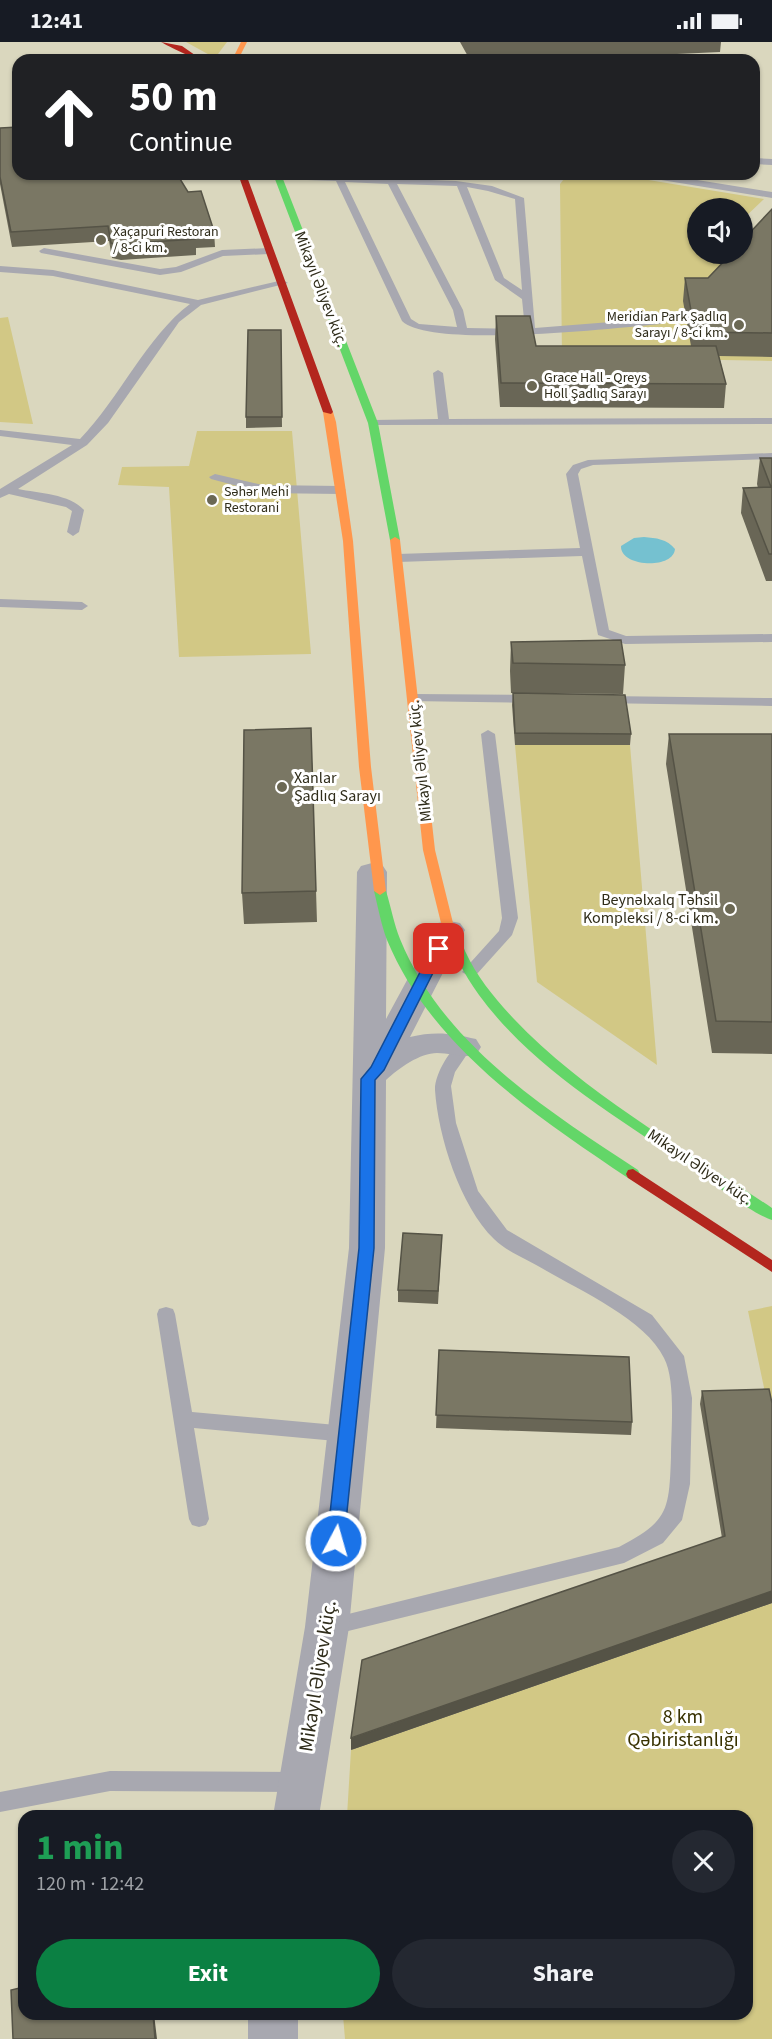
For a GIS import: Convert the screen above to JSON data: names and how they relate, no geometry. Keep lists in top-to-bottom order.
{
  "streets": {
    "main road": ["Mikayıl Əliyev küç."]
  },
  "parks": ["8 km Qəbiristanlığı"],
  "places": [
    "Xaçapuri Restoran / 8-ci km.",
    "Meridian Park Şadlıq Sarayı / 8-ci km.",
    "Grace Hall - Qreys Holl Şadlıq Sarayı",
    "Səhər Mehi Restorani",
    "Xanlar Şadlıq Sarayı",
    "Beynəlxalq Təhsil Kompleksi / 8-ci km."
  ],
  "page": {
    "status": "12:41",
    "turn": ["50 m", "Continue"],
    "heading": ["1 min", "120 m · 12:42"],
    "buttons": ["Exit", "Share"]
  }
}
